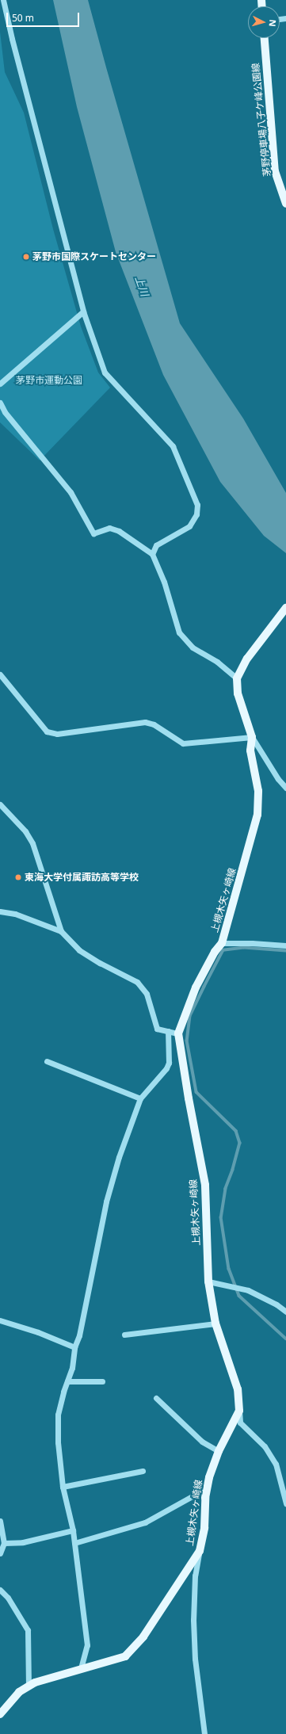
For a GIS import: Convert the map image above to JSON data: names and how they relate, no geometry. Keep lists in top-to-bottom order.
{
  "streets": {
    "main road": ["茅野停車場八子ケ峰公園線", "上槻木矢ヶ崎線"]
  },
  "water": ["上川"],
  "parks": ["茅野市運動公園"],
  "places": ["茅野市国際スケートセンター", "東海大学付属諏訪高等学校"],
  "scale_bar": "50 m",
  "north": "right"
}
